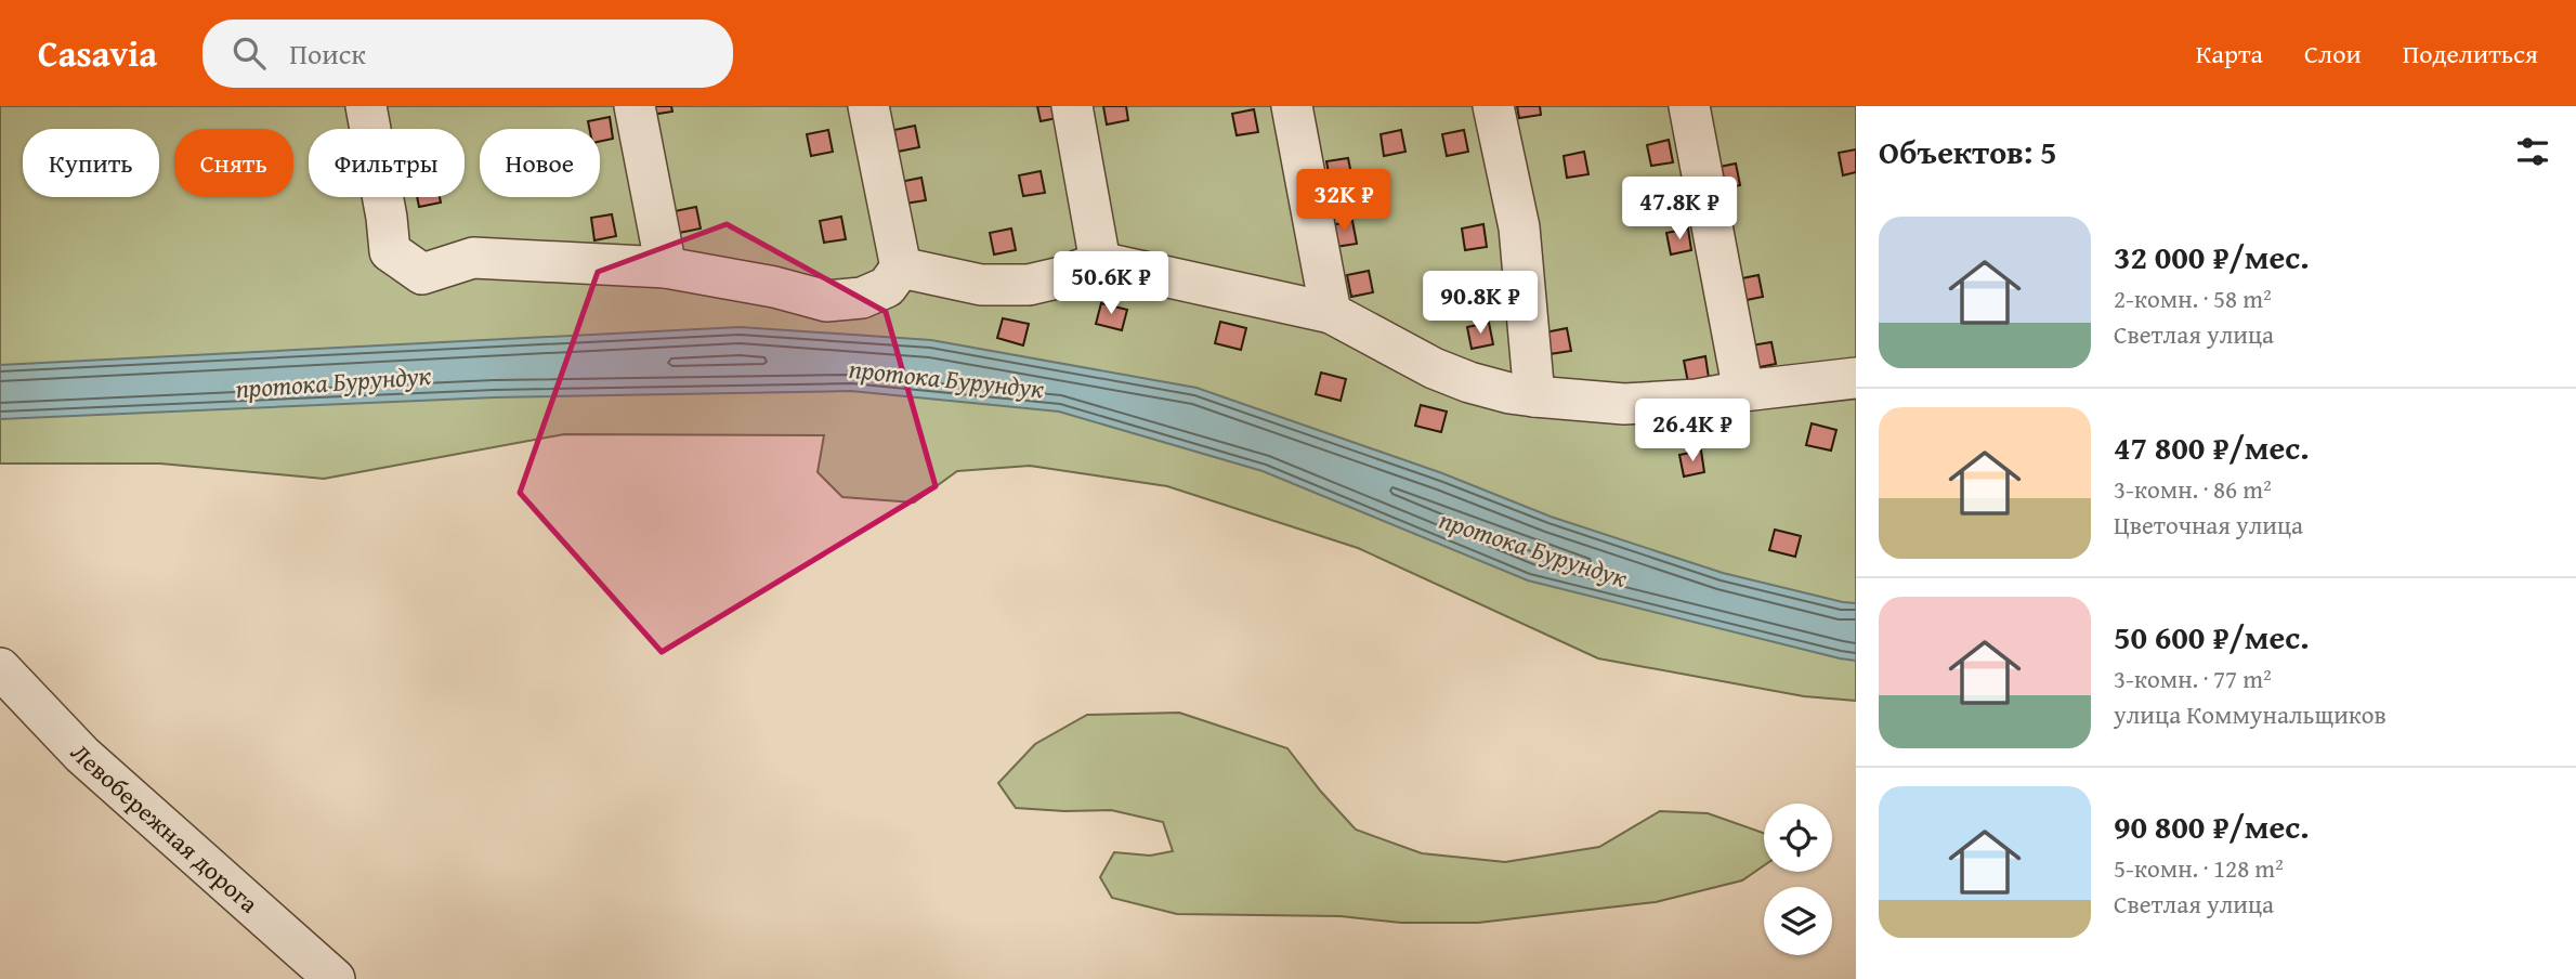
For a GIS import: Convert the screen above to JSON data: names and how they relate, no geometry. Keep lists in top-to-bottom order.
{
  "streets": {
    "street": ["Левобережная дорога"]
  },
  "water": ["протока Бурундук"],
  "page": {
    "header": "Casavia",
    "search": "Поиск",
    "nav": ["Карта", "Слои", "Поделиться"],
    "heading": "Объектов: 5",
    "chip": [
      "Купить",
      "Снять",
      "Фильтры",
      "Новое"
    ],
    "price": [
      "32K ₽",
      "47.8K ₽",
      "50.6K ₽",
      "90.8K ₽",
      "26.4K ₽"
    ],
    "list": [
      {
        "name": "32 000 ₽/мес.",
        "note": "2-комн. · 58 m² · Светлая улица"
      },
      {
        "name": "47 800 ₽/мес.",
        "note": "3-комн. · 86 m² · Цветочная улица"
      },
      {
        "name": "50 600 ₽/мес.",
        "note": "3-комн. · 77 m² · улица Коммунальщиков"
      },
      {
        "name": "90 800 ₽/мес.",
        "note": "5-комн. · 128 m² · Светлая улица"
      }
    ]
  }
}
